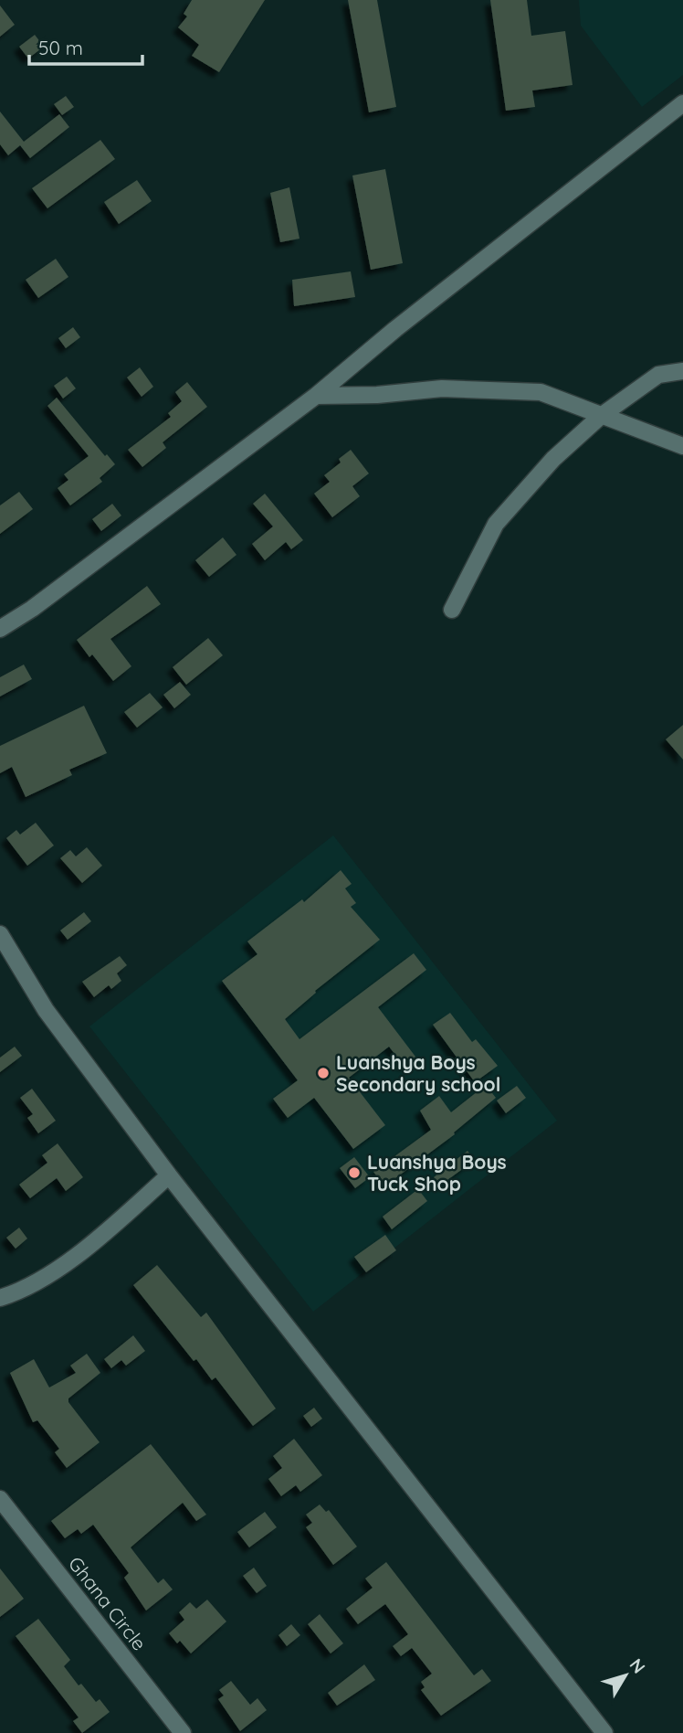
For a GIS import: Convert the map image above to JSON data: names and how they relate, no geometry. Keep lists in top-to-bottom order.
{
  "streets": {
    "street": ["Ghana Circle"]
  },
  "places": ["Luanshya Boys Secondary school", "Luanshya Boys Tuck Shop"],
  "scale_bar": "50 m",
  "north": "top right"
}
